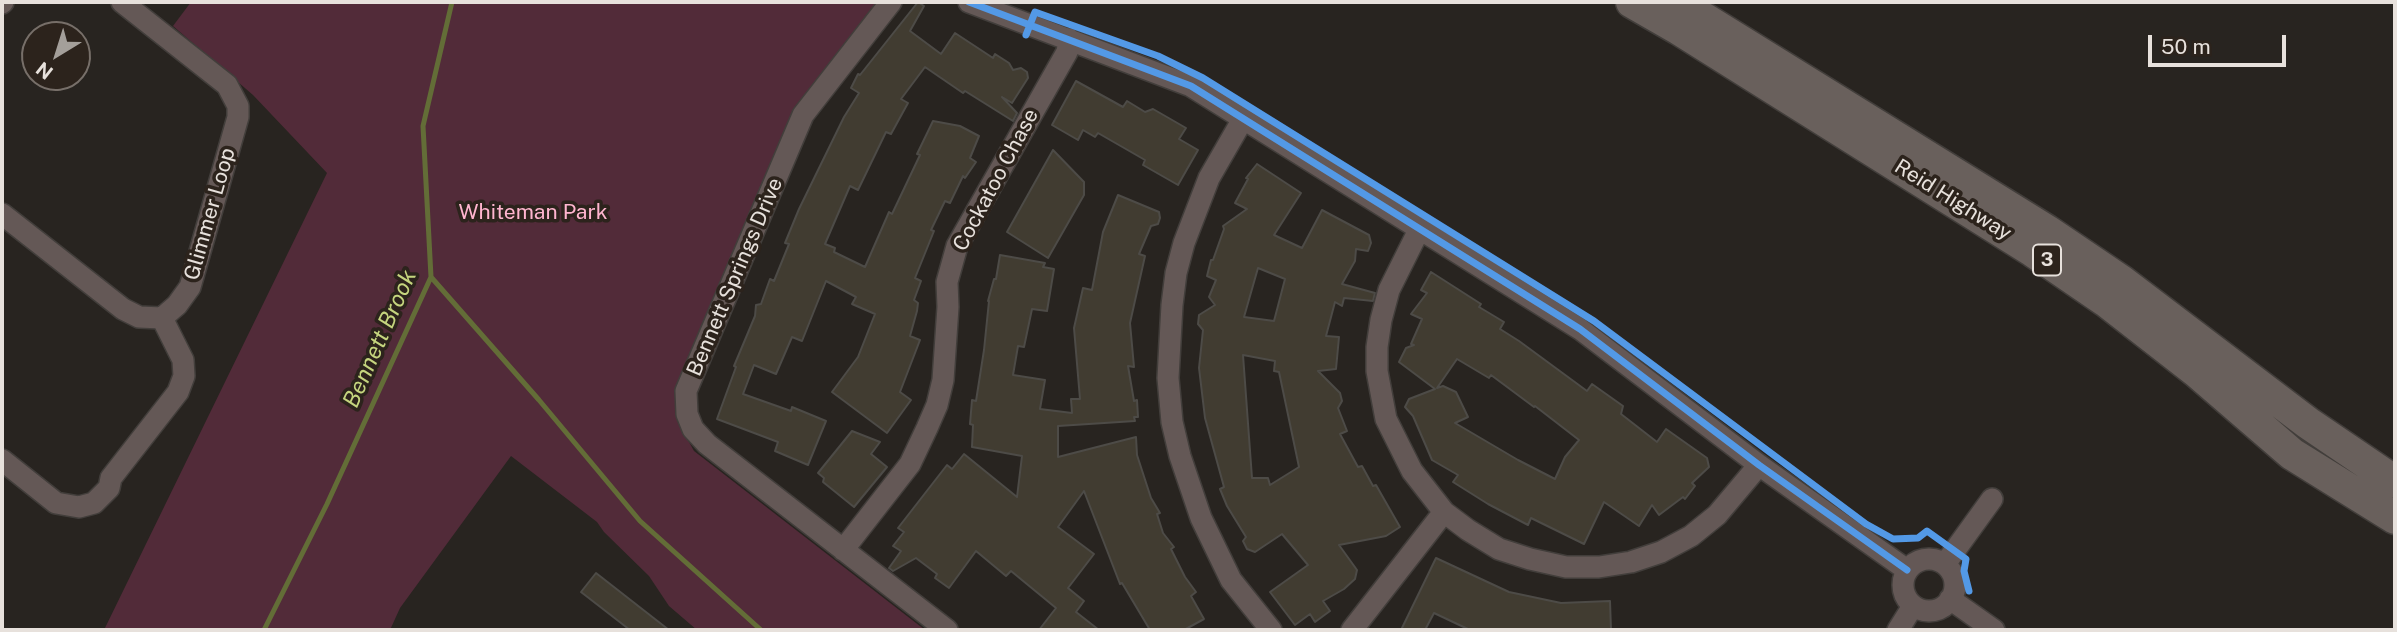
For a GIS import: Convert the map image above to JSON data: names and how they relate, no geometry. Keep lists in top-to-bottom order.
{
  "streets": {
    "highway": ["Reid Highway", "3"],
    "street": ["Cockatoo Chase", "Glimmer Loop", "Bennett Springs Drive"]
  },
  "crossings": [
    ["Cockatoo Chase", "Bennett Springs Drive"]
  ],
  "water": ["Bennett Brook"],
  "parks": ["Whiteman Park"],
  "scale_bar": "50 m",
  "north": "bottom left"
}
